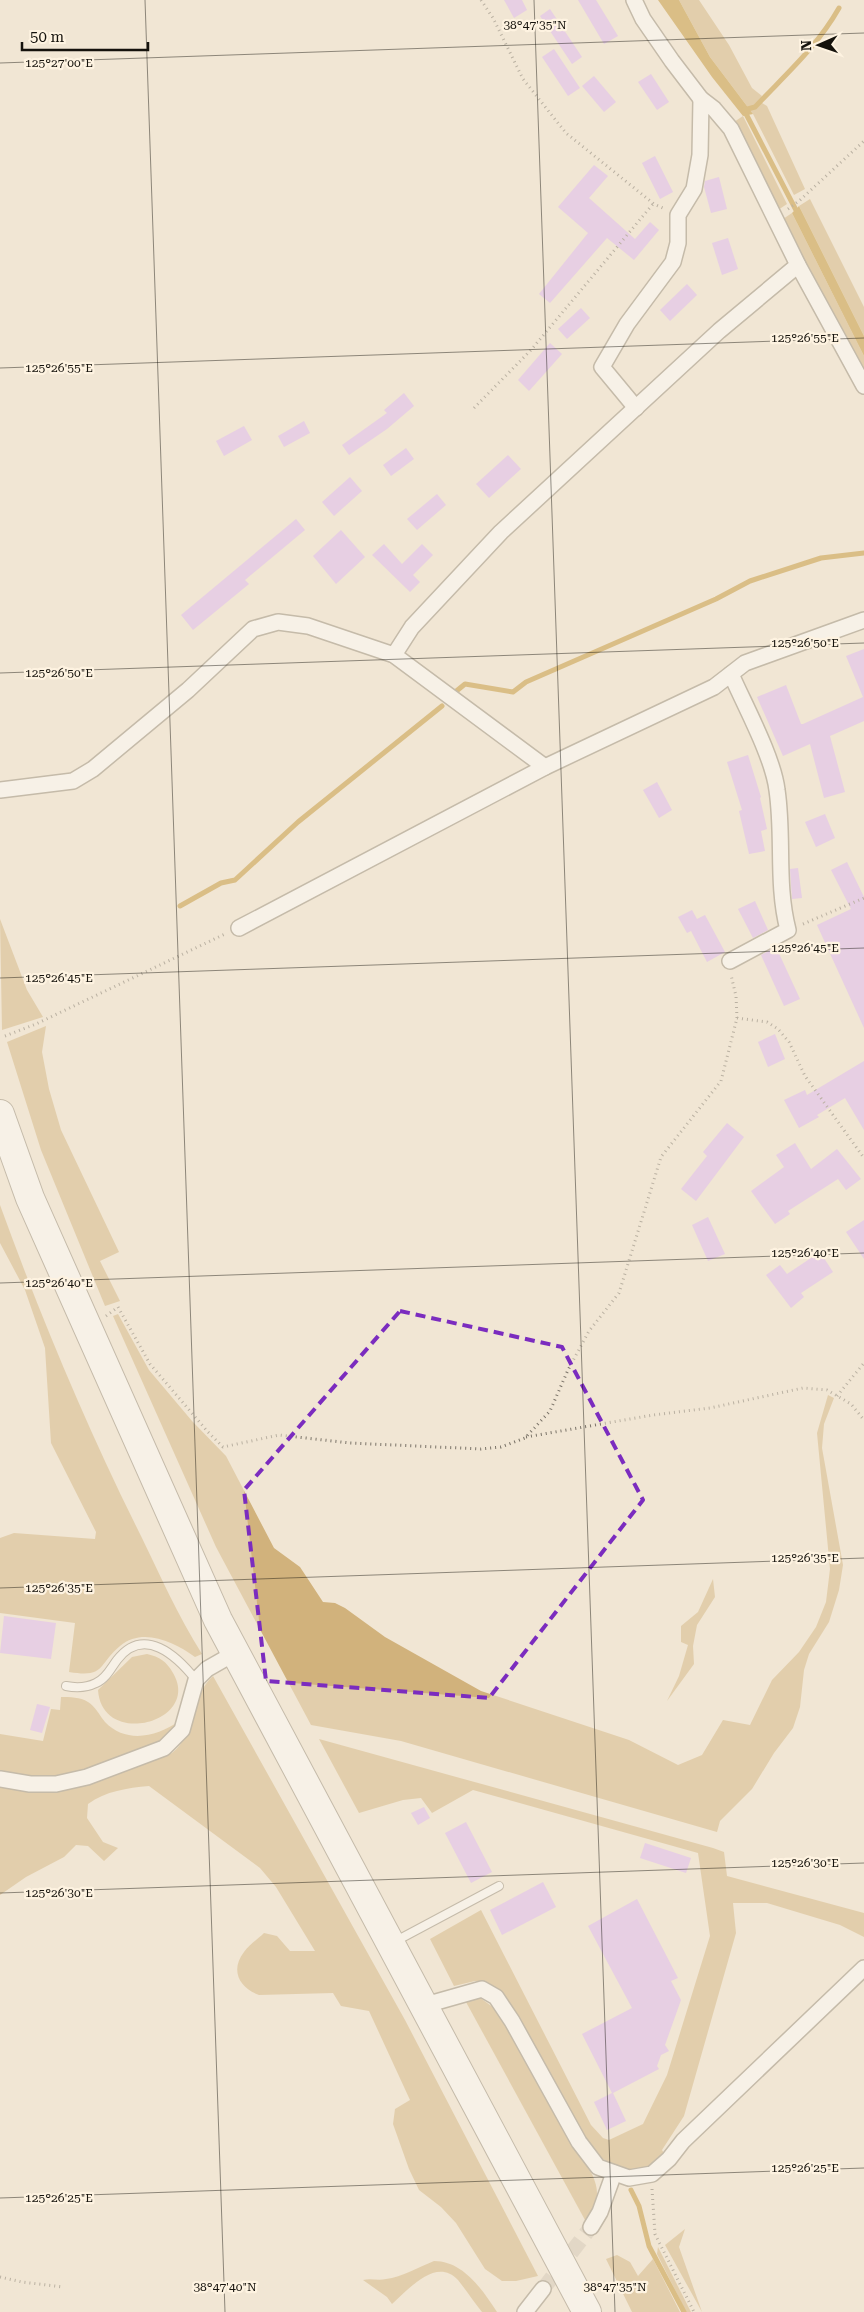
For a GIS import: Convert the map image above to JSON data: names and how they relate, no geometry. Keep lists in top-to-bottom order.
{
  "scale_bar": "50 m",
  "north": "left",
  "coordinates": [
    "38°47'35\"N",
    "125°27'00\"E",
    "125°26'55\"E",
    "125°26'50\"E",
    "125°26'45\"E",
    "125°26'40\"E",
    "125°26'35\"E",
    "125°26'30\"E",
    "125°26'25\"E",
    "38°47'40\"N"
  ]
}
